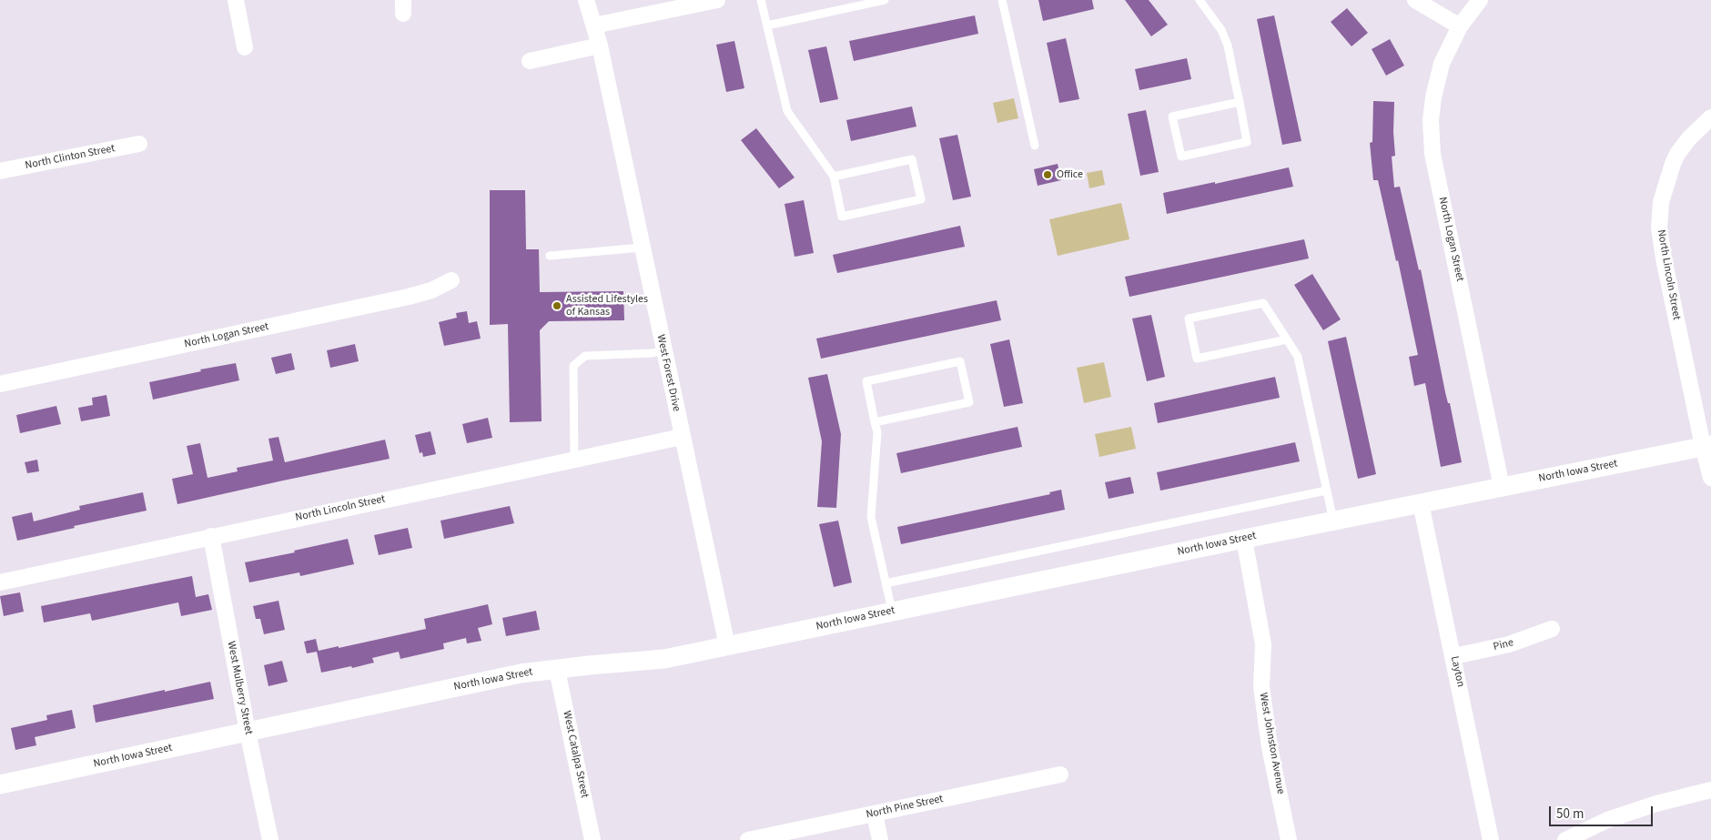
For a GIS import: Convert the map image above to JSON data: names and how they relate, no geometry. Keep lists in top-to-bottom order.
{
  "streets": {
    "street": [
      "North Clinton Street",
      "North Logan Street",
      "North Lincoln Street",
      "West Forest Drive",
      "North Iowa Street",
      "Pine",
      "Layton",
      "West Mulberry Street",
      "West Johnston Avenue",
      "West Catalpa Street",
      "North Pine Street"
    ]
  },
  "crossings": [
    ["North Logan Street", "North Iowa Street"],
    ["North Lincoln Street", "West Forest Drive"],
    ["North Lincoln Street", "North Iowa Street"],
    ["North Lincoln Street", "West Mulberry Street"],
    ["West Forest Drive", "North Iowa Street"],
    ["North Iowa Street", "Layton"],
    ["North Iowa Street", "West Mulberry Street"],
    ["North Iowa Street", "West Johnston Avenue"],
    ["North Iowa Street", "West Catalpa Street"],
    ["Pine", "Layton"]
  ],
  "places": ["Office", "Assisted Lifestyles of Kansas"],
  "scale_bar": "50 m"
}
